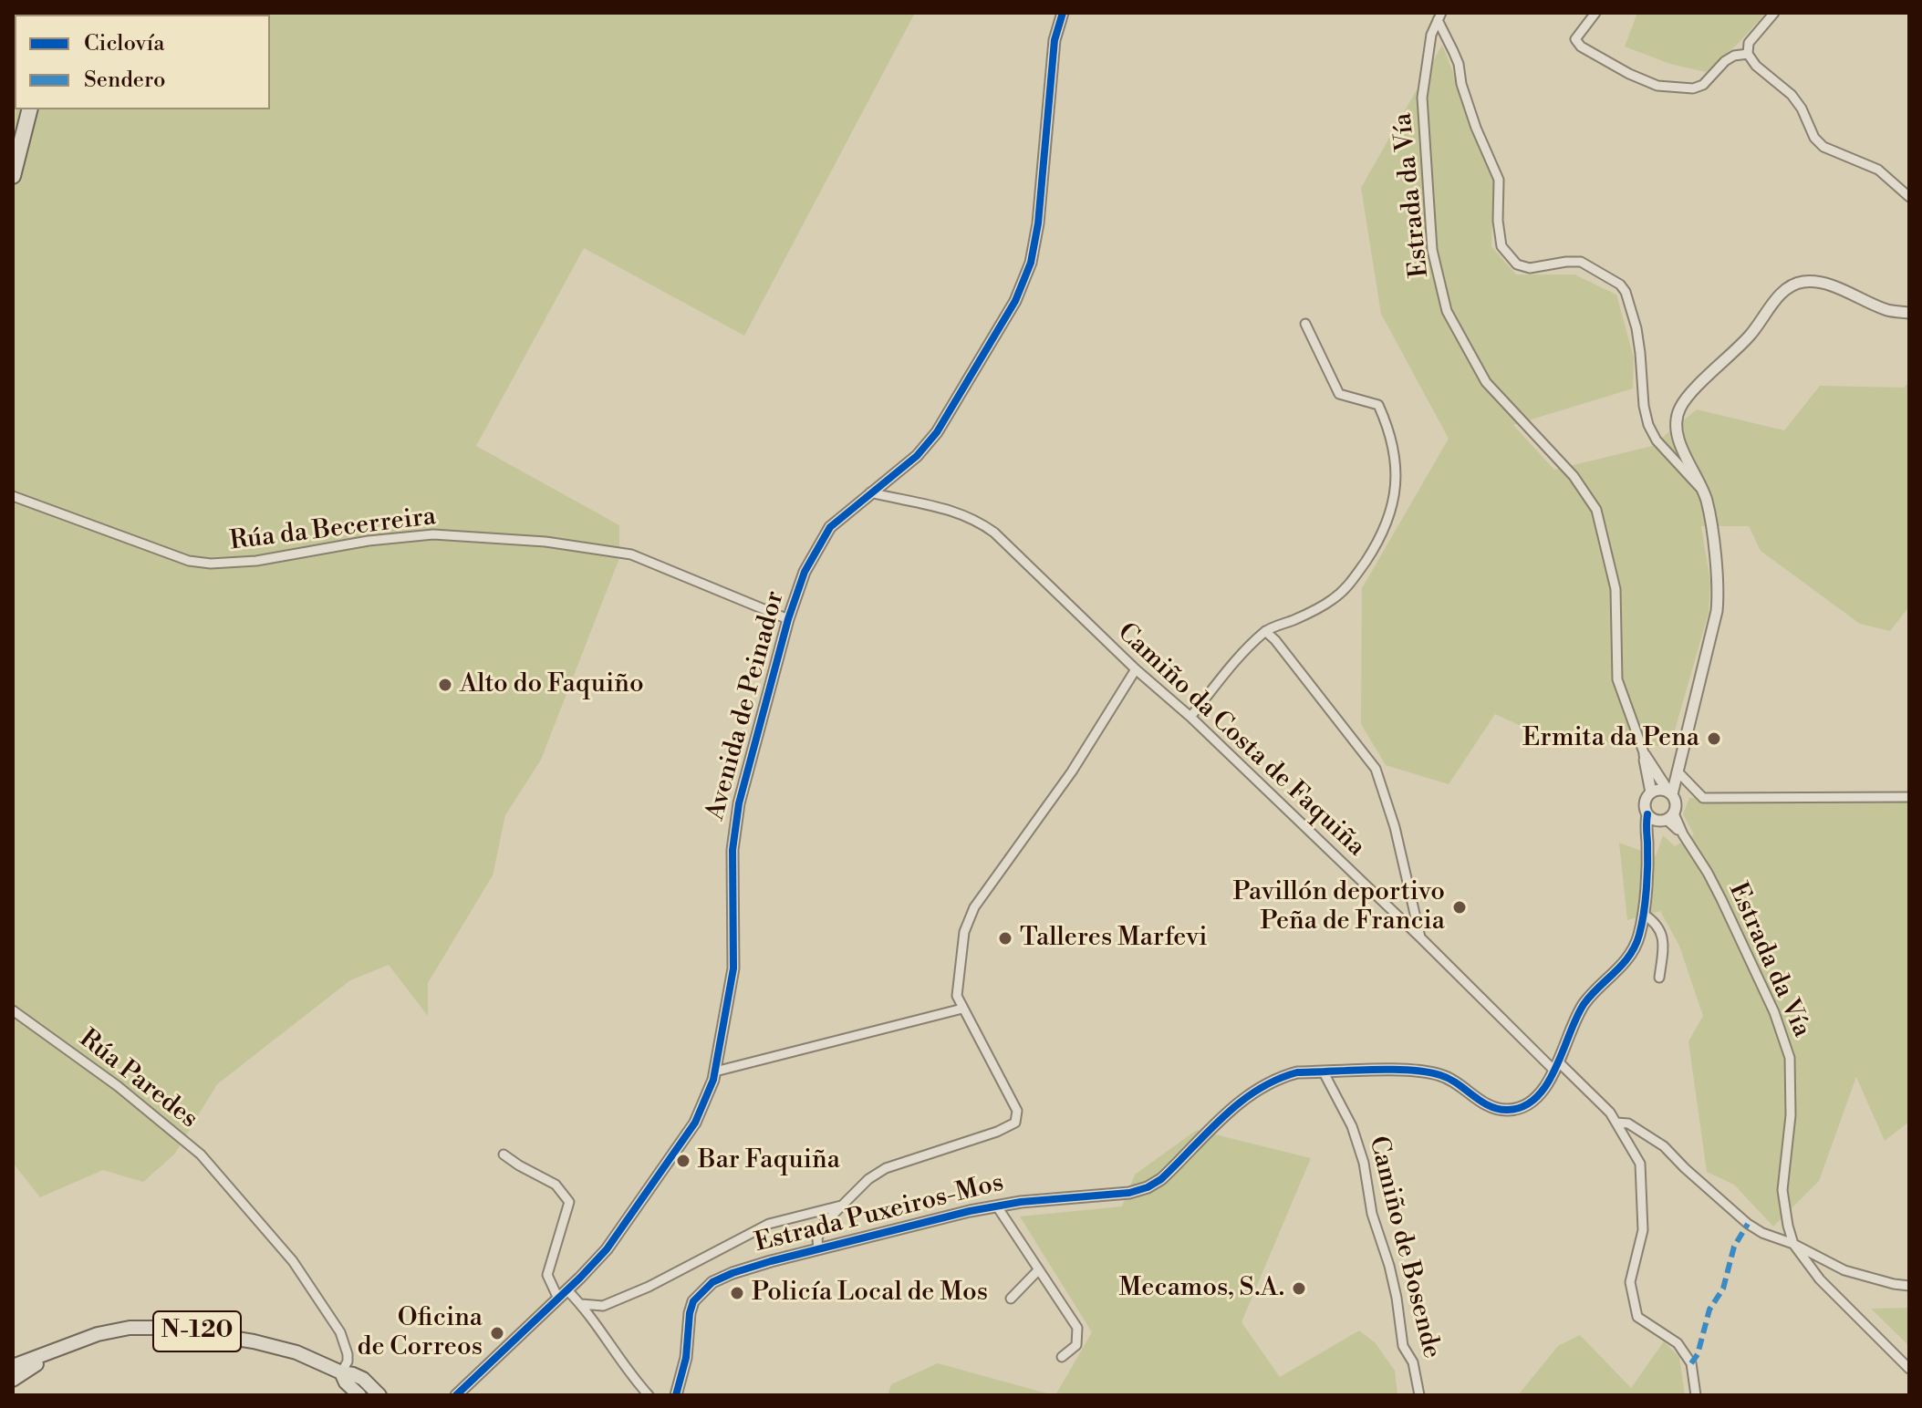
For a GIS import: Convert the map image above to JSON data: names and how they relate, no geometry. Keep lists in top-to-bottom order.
{
  "streets": {
    "highway": ["N-120"],
    "street": [
      "Estrada da Vía",
      "Rúa da Becerreira",
      "Avenida de Peinador",
      "Camiño da Costa de Faquiña",
      "Rúa Paredes",
      "Estrada Puxeiros-Mos",
      "Camiño de Bosende"
    ]
  },
  "crossings": [
    ["Estrada da Vía", "Estrada Puxeiros-Mos"],
    ["Rúa da Becerreira", "Avenida de Peinador"],
    ["Avenida de Peinador", "Camiño da Costa de Faquiña"],
    ["Camiño da Costa de Faquiña", "Estrada Puxeiros-Mos"],
    ["Rúa Paredes", "N-120"],
    ["Estrada Puxeiros-Mos", "Camiño de Bosende"]
  ],
  "places": [
    "Alto do Faquiño",
    "Ermita da Pena",
    "Pavillón deportivo Peña de Francia",
    "Talleres Marfevi",
    "Bar Faquiña",
    "Mecamos, S.A.",
    "Policía Local de Mos",
    "Oficina de Correos"
  ],
  "legend": ["Ciclovía", "Sendero"]
}
